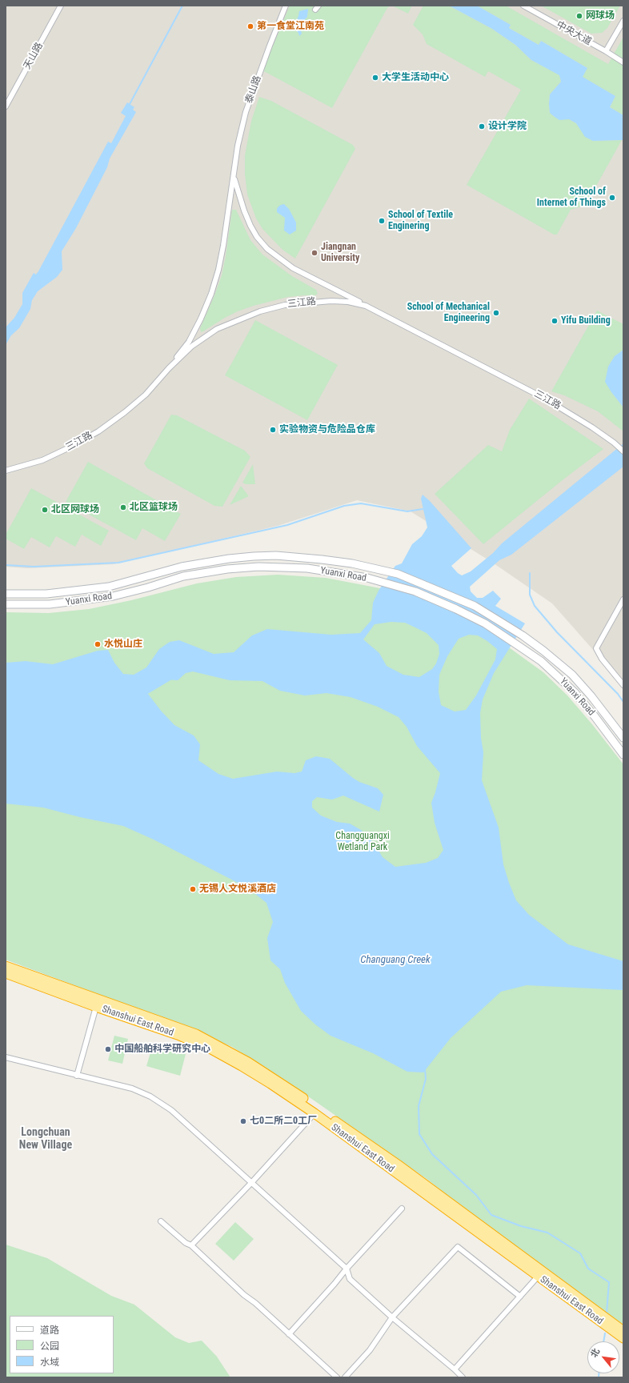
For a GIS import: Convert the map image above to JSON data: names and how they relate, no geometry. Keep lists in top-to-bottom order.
{
  "streets": {
    "highway": ["Shanshui East Road"],
    "main road": ["Yuanxi Road"],
    "street": [
      "中央大道",
      "天山路",
      "泰山路",
      "三江路"
    ]
  },
  "crossings": [
    ["泰山路", "三江路"]
  ],
  "districts": ["Longchuan New Village"],
  "water": ["Changuang Creek"],
  "parks": ["Changguangxi Wetland Park"],
  "places": [
    "网球场",
    "第一食堂江南苑",
    "大学生活动中心",
    "设计学院",
    "School of Internet of Things",
    "School of Textile Enginering",
    "Jiangnan University",
    "School of Mechanical Engineering",
    "Yifu Building",
    "实验物资与危险品仓库",
    "北区篮球场",
    "北区网球场",
    "水悦山庄",
    "无锡人文悦溪酒店",
    "中国船舶科学研究中心",
    "七0二所二0工厂"
  ],
  "legend": ["道路", "公园", "水域"],
  "north": "top left"
}
